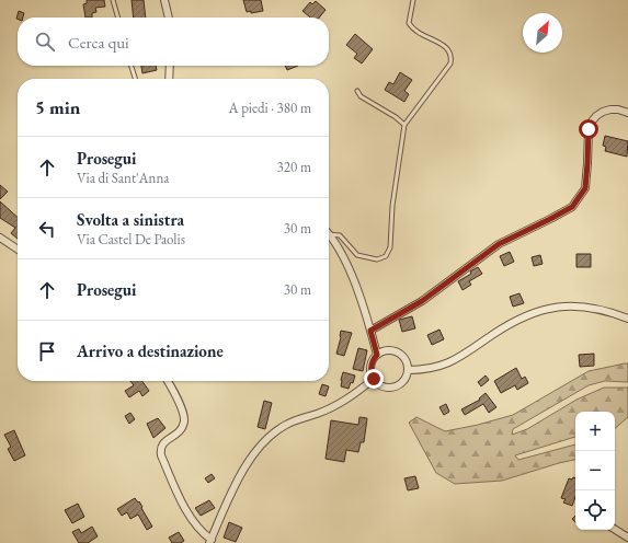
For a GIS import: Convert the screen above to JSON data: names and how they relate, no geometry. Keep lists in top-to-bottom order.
{
  "north": "top right",
  "page": {
    "search": "Cerca qui",
    "heading": ["5 min", "A piedi · 380 m"],
    "list": [
      ["Prosegui", "Via di Sant'Anna", "320 m"],
      ["Svolta a sinistra", "Via Castel De Paolis", "30 m"],
      ["Prosegui", "30 m"],
      "Arrivo a destinazione"
    ],
    "map_buttons": ["+", "−"]
  }
}
